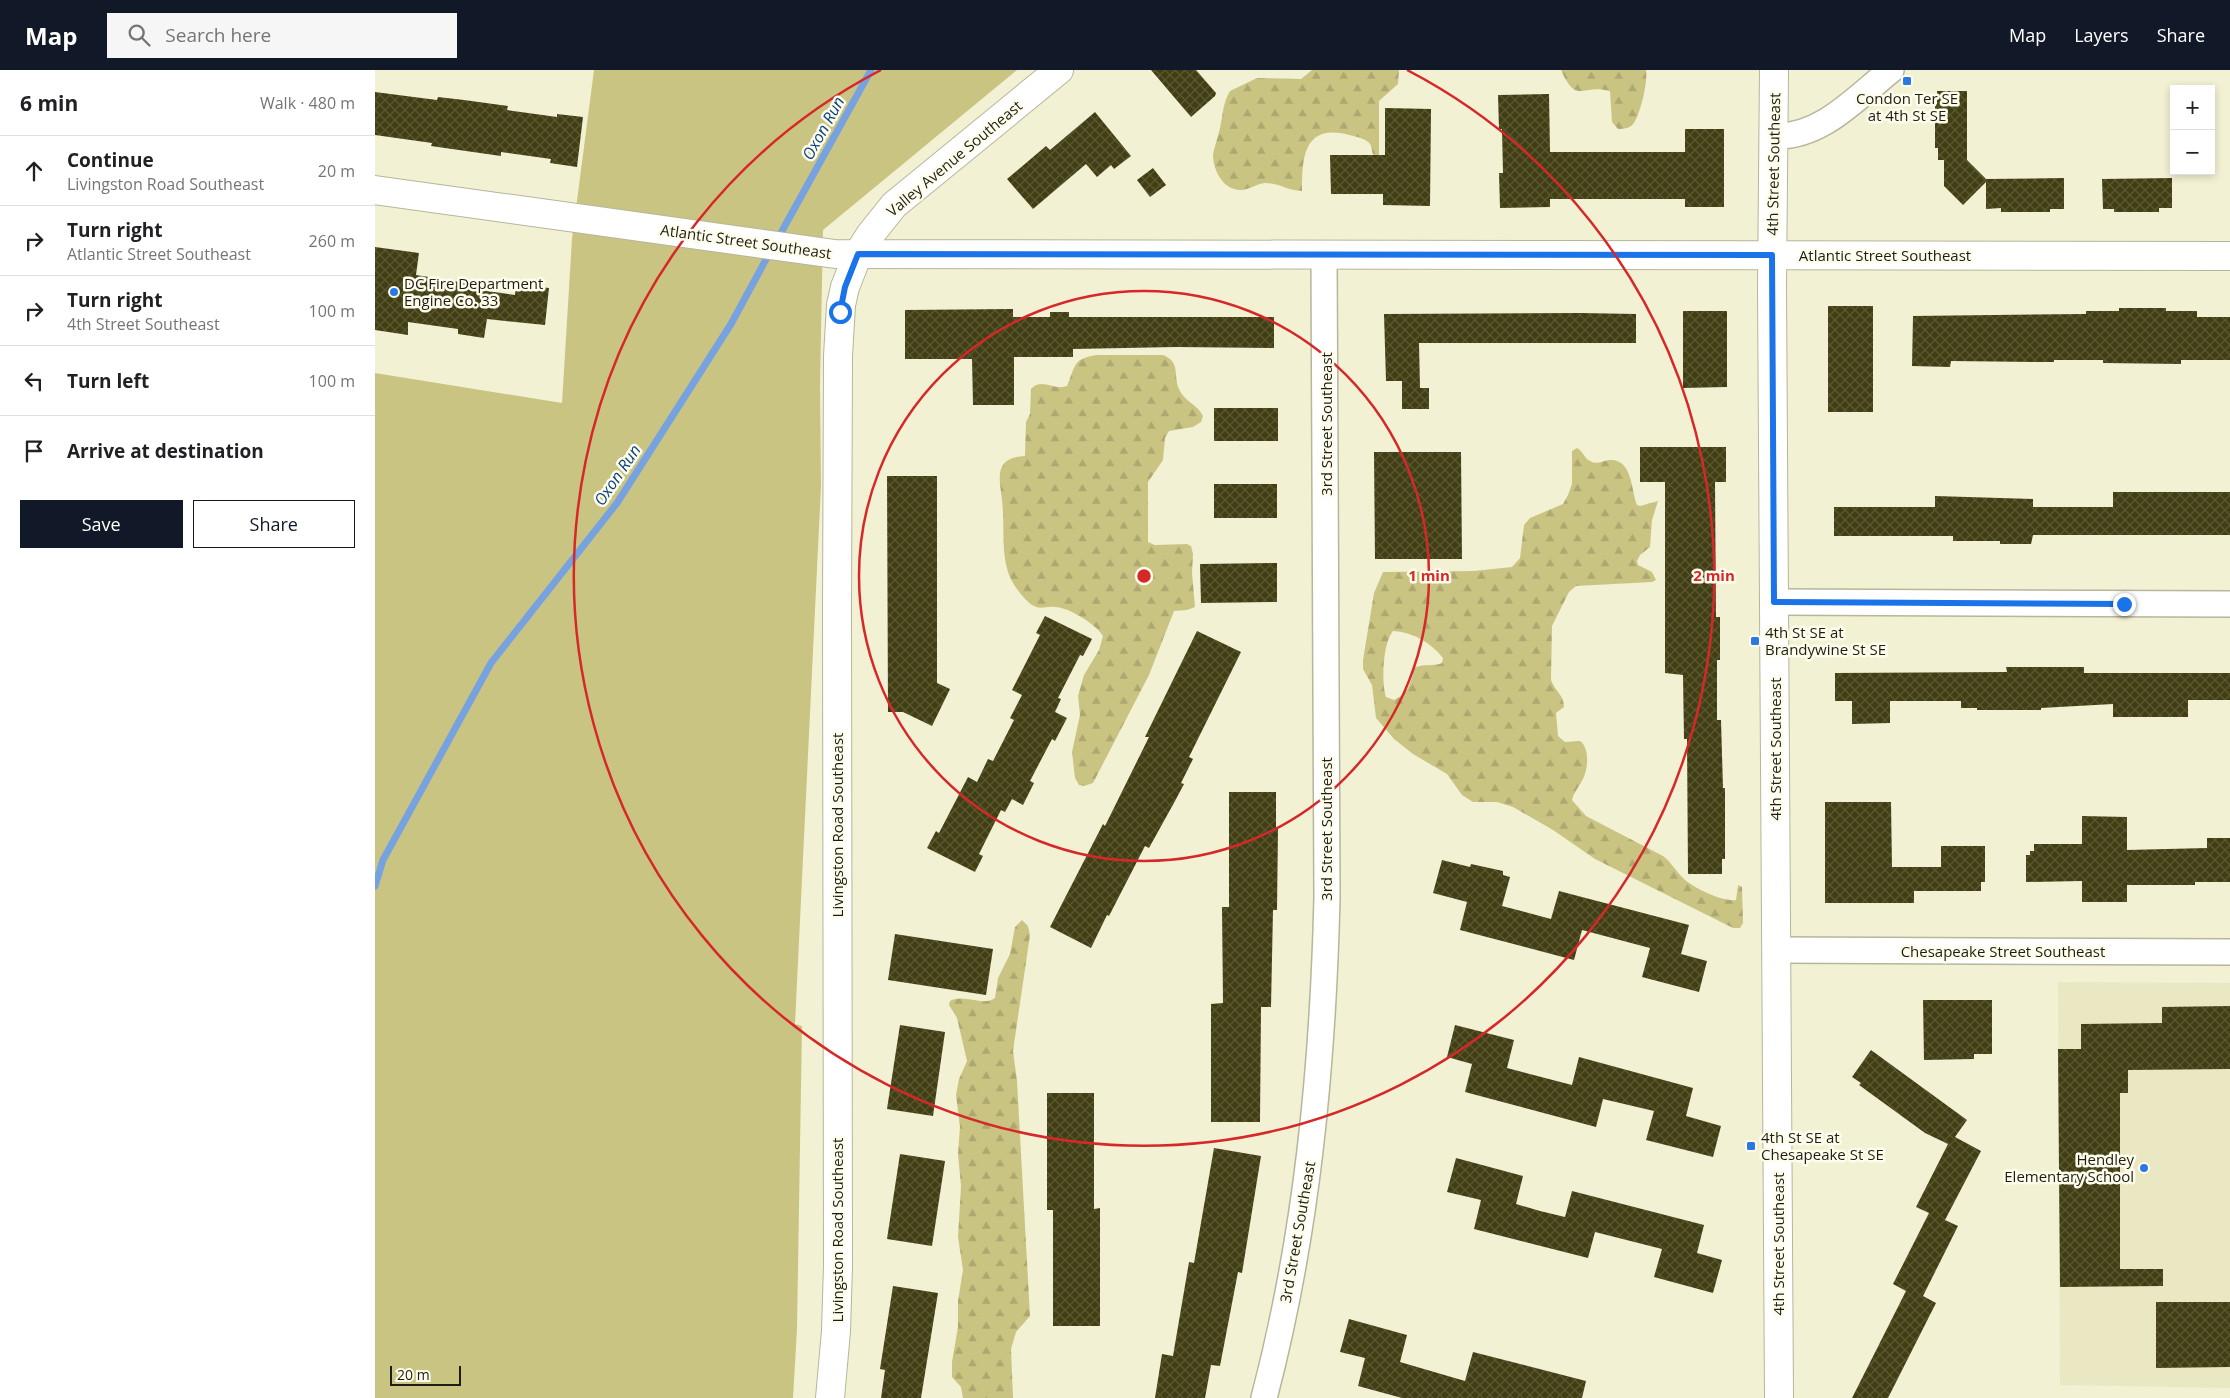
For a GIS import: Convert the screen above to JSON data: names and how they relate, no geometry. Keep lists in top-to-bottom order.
{
  "streets": {
    "street": [
      "Valley Avenue Southeast",
      "4th Street Southeast",
      "Atlantic Street Southeast",
      "3rd Street Southeast",
      "Livingston Road Southeast",
      "Chesapeake Street Southeast"
    ]
  },
  "crossings": [
    ["Valley Avenue Southeast", "Atlantic Street Southeast"],
    ["Valley Avenue Southeast", "Livingston Road Southeast"],
    ["4th Street Southeast", "Atlantic Street Southeast"],
    ["4th Street Southeast", "Chesapeake Street Southeast"],
    ["Atlantic Street Southeast", "3rd Street Southeast"],
    ["Atlantic Street Southeast", "Livingston Road Southeast"]
  ],
  "water": ["Oxon Run"],
  "places": {
    "transit": ["Condon Ter SE at 4th St SE", "4th St SE at Brandywine St SE", "4th St SE at Chesapeake St SE"],
    "other": ["DC Fire Department Engine Co. 33", "Hendley Elementary School"]
  },
  "scale_bar": "20 m",
  "page": {
    "header": "Map",
    "search": "Search here",
    "nav": ["Map", "Layers", "Share"],
    "heading": ["6 min", "Walk · 480 m"],
    "map_buttons": ["+", "−"],
    "list": [
      ["Continue", "Livingston Road Southeast", "20 m"],
      ["Turn right", "Atlantic Street Southeast", "260 m"],
      ["Turn right", "4th Street Southeast", "100 m"],
      ["Turn left", "100 m"],
      "Arrive at destination"
    ],
    "buttons": ["Save", "Share"],
    "scale": "20 m"
  },
  "rings": ["1 min", "2 min"]
}
